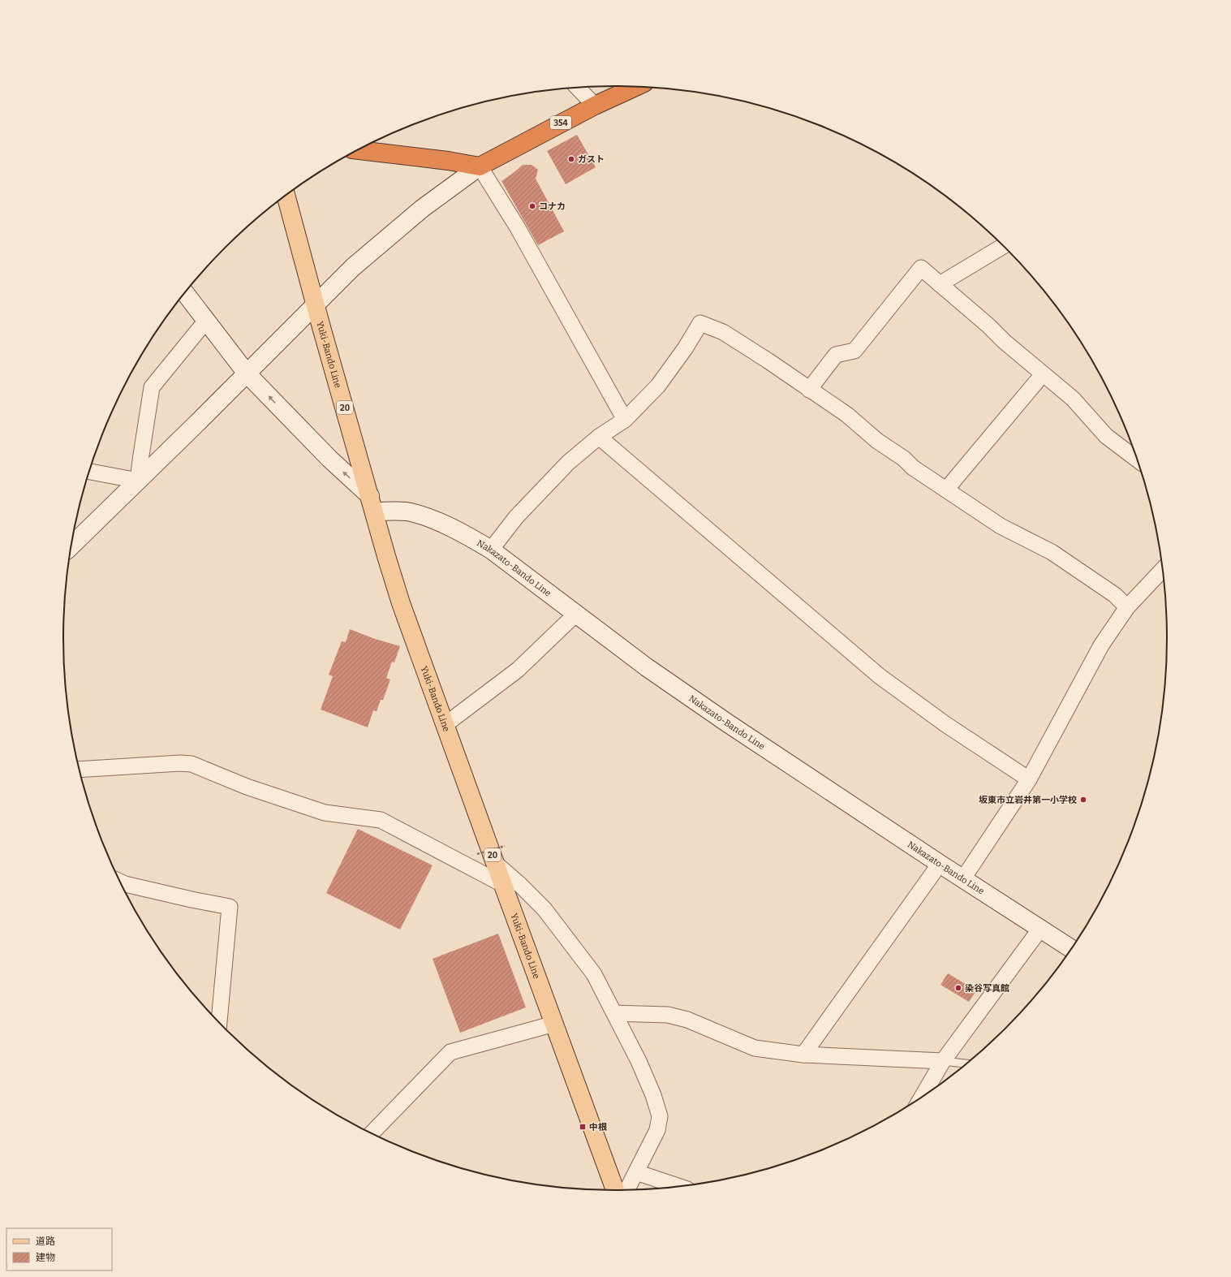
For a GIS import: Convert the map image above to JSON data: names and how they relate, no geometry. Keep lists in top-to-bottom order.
{
  "streets": {
    "highway": ["354"],
    "main road": ["Yuki-Bando Line", "20"],
    "street": ["Nakazato-Bando Line"]
  },
  "crossings": [
    ["Yuki-Bando Line", "Nakazato-Bando Line"]
  ],
  "places": {
    "other": [
      "ガスト",
      "コナカ",
      "坂東市立岩井第一小学校",
      "染谷写真館"
    ],
    "transit": ["中根"]
  },
  "legend": ["道路", "建物"]
}
